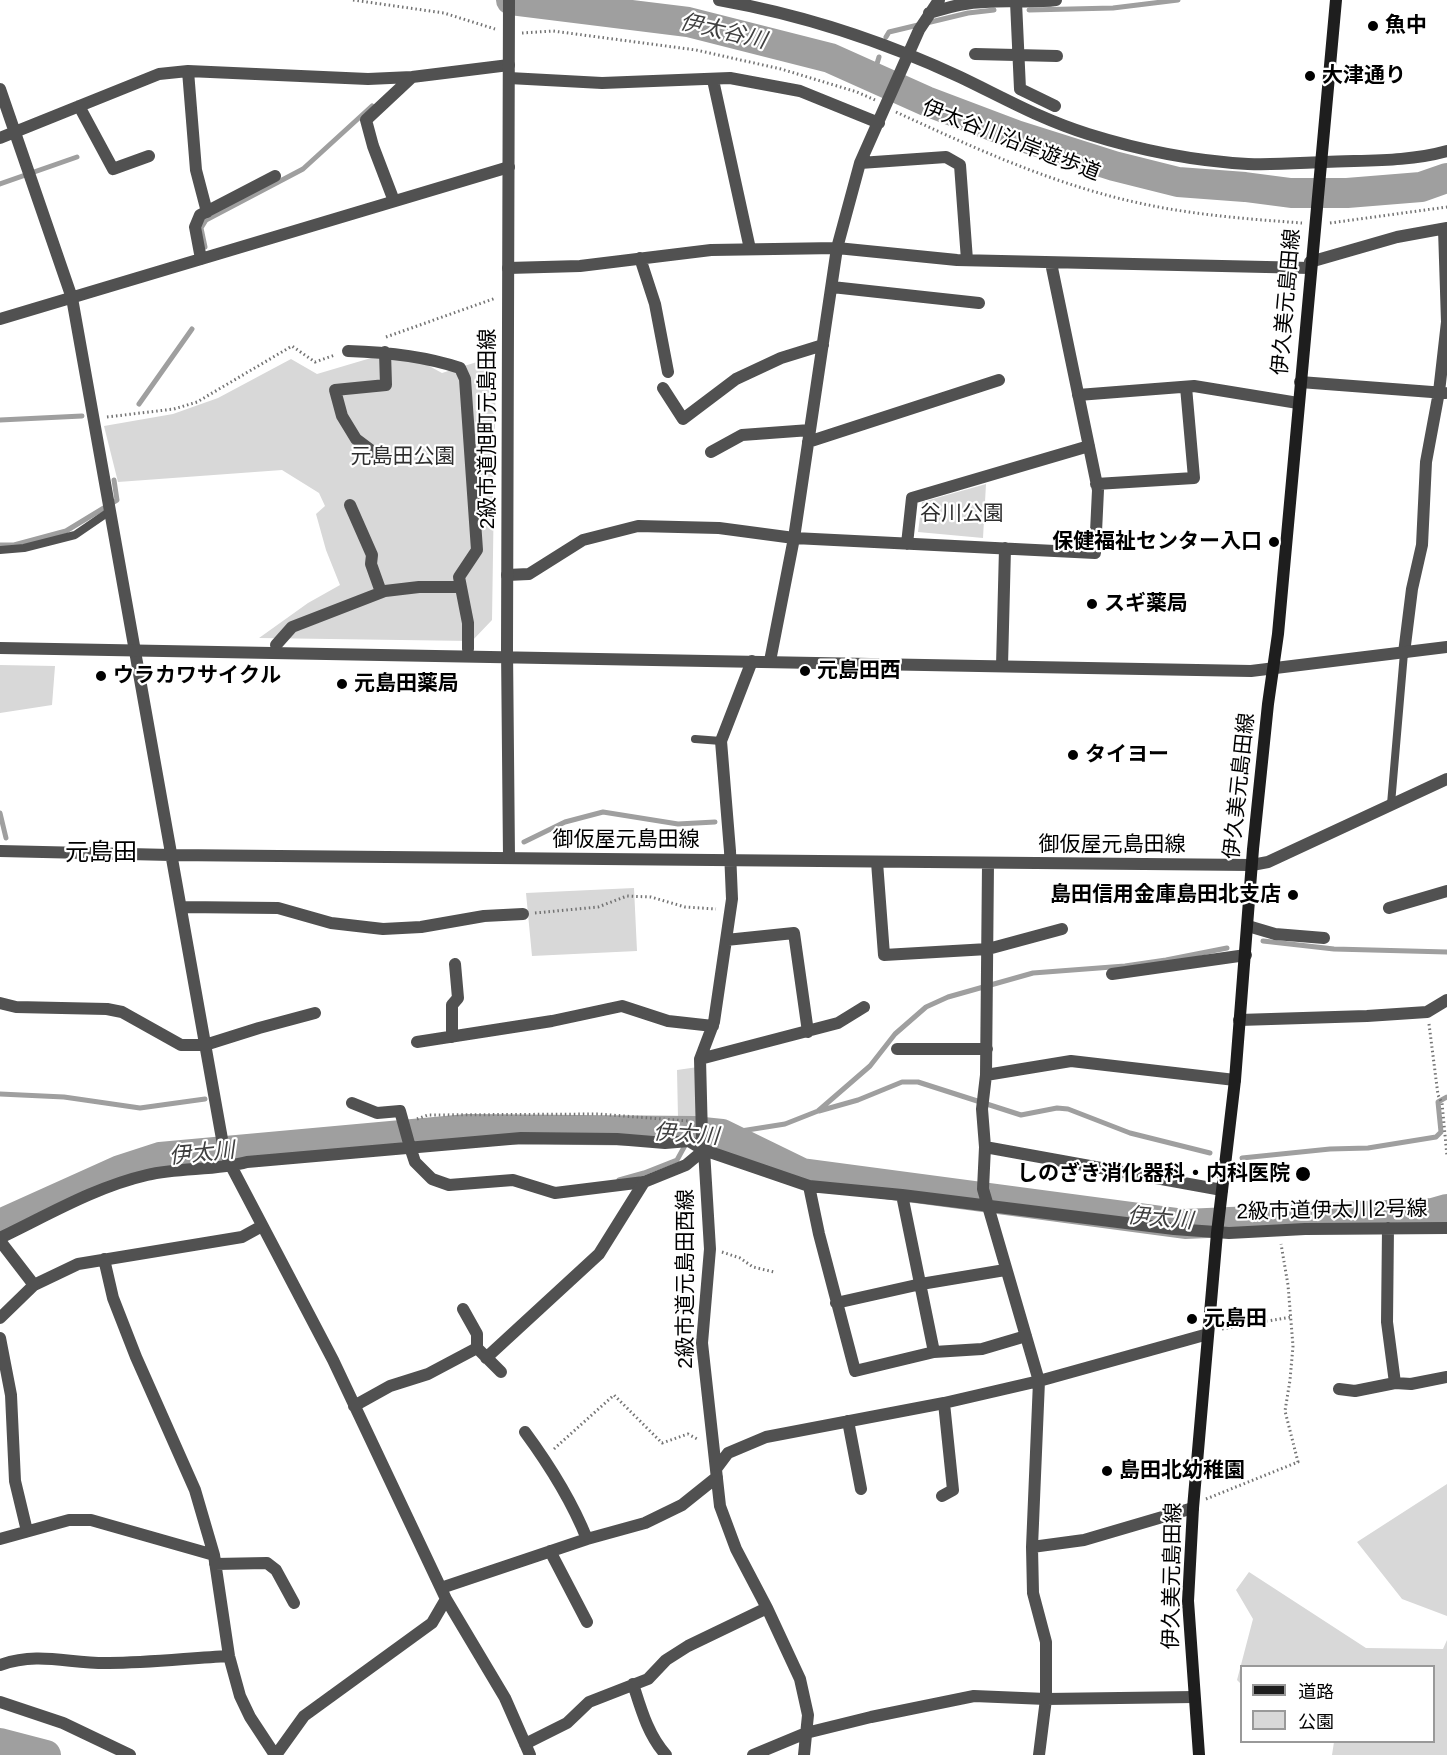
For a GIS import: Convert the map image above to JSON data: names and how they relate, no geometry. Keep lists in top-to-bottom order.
{
  "streets": {
    "main road": ["伊久美元島田線"],
    "street": [
      "2級市道旭町元島田線",
      "御仮屋元島田線",
      "2級市道伊太川2号線",
      "2級市道元島田西線"
    ],
    "path": ["伊太谷川沿岸遊歩道"]
  },
  "crossings": [
    ["伊太谷川沿岸遊歩道", "伊久美元島田線"],
    ["伊久美元島田線", "御仮屋元島田線"],
    ["伊久美元島田線", "2級市道伊太川2号線"],
    ["2級市道旭町元島田線", "御仮屋元島田線"],
    ["御仮屋元島田線", "2級市道元島田西線"],
    ["2級市道伊太川2号線", "2級市道元島田西線"]
  ],
  "districts": ["元島田"],
  "water": ["伊太谷川", "伊太川"],
  "parks": ["元島田公園", "谷川公園"],
  "places": [
    "魚中",
    "大津通り",
    "保健福祉センター入口",
    "スギ薬局",
    "元島田西",
    "ウラカワサイクル",
    "元島田薬局",
    "タイヨー",
    "島田信用金庫島田北支店",
    "しのざき消化器科・内科医院",
    "元島田",
    "島田北幼稚園"
  ],
  "legend": ["道路", "公園"]
}
